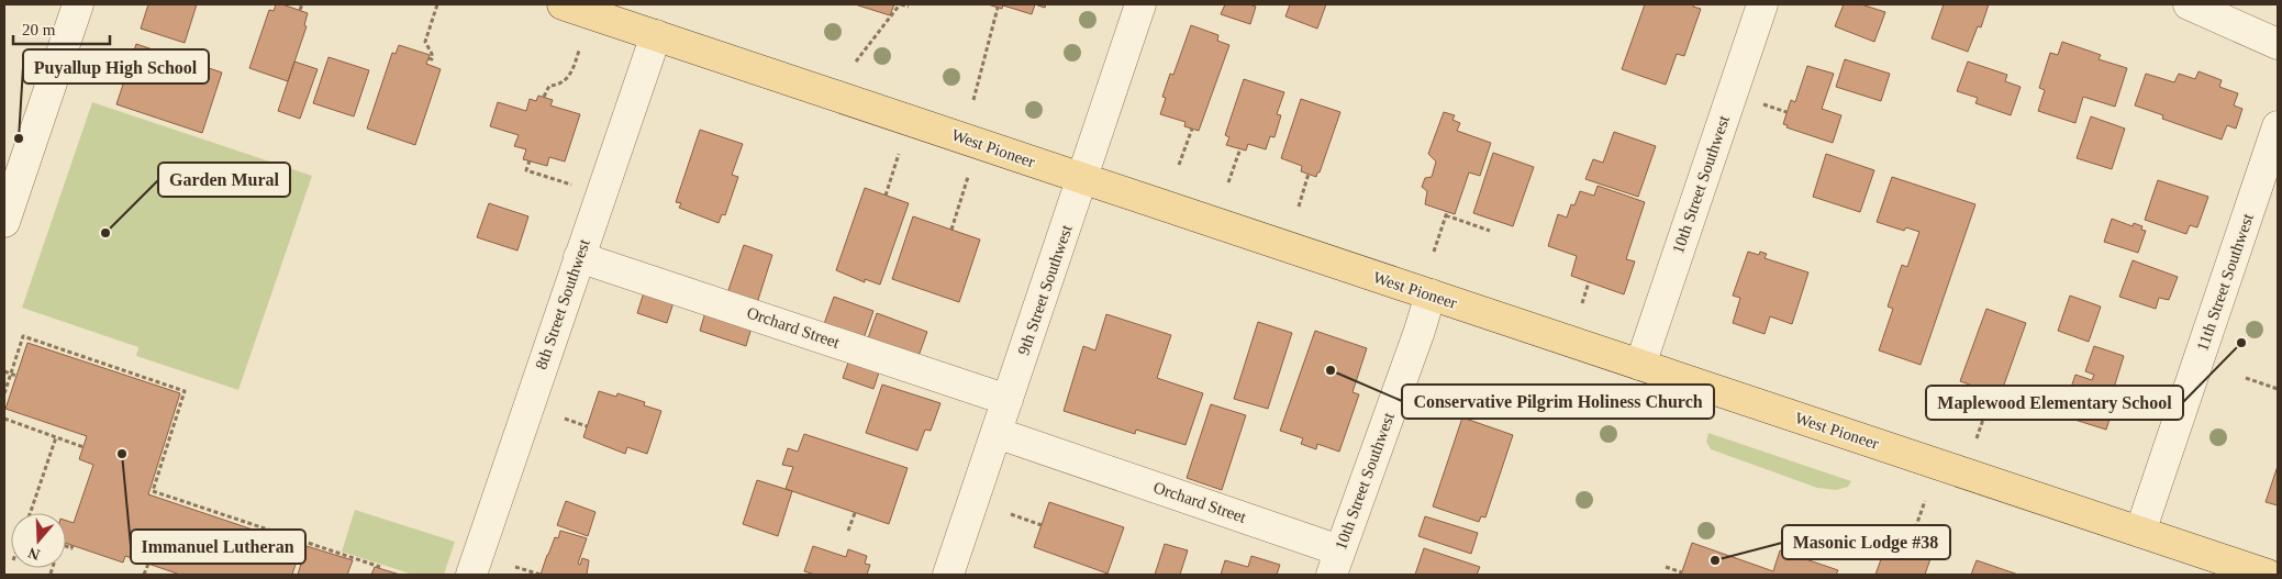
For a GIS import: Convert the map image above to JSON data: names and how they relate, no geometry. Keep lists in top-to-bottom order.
{
  "streets": {
    "main road": ["West Pioneer"],
    "street": [
      "10th Street Southwest",
      "11th Street Southwest",
      "9th Street Southwest",
      "8th Street Southwest",
      "Orchard Street"
    ]
  },
  "crossings": [
    ["West Pioneer", "10th Street Southwest"],
    ["West Pioneer", "11th Street Southwest"],
    ["West Pioneer", "9th Street Southwest"],
    ["West Pioneer", "8th Street Southwest"],
    ["10th Street Southwest", "Orchard Street"],
    ["9th Street Southwest", "Orchard Street"],
    ["8th Street Southwest", "Orchard Street"]
  ],
  "places": [
    "Puyallup High School",
    "Garden Mural",
    "Maplewood Elementary School",
    "Conservative Pilgrim Holiness Church",
    "Immanuel Lutheran",
    "Masonic Lodge #38"
  ],
  "scale_bar": "20 m",
  "north": "bottom"
}
